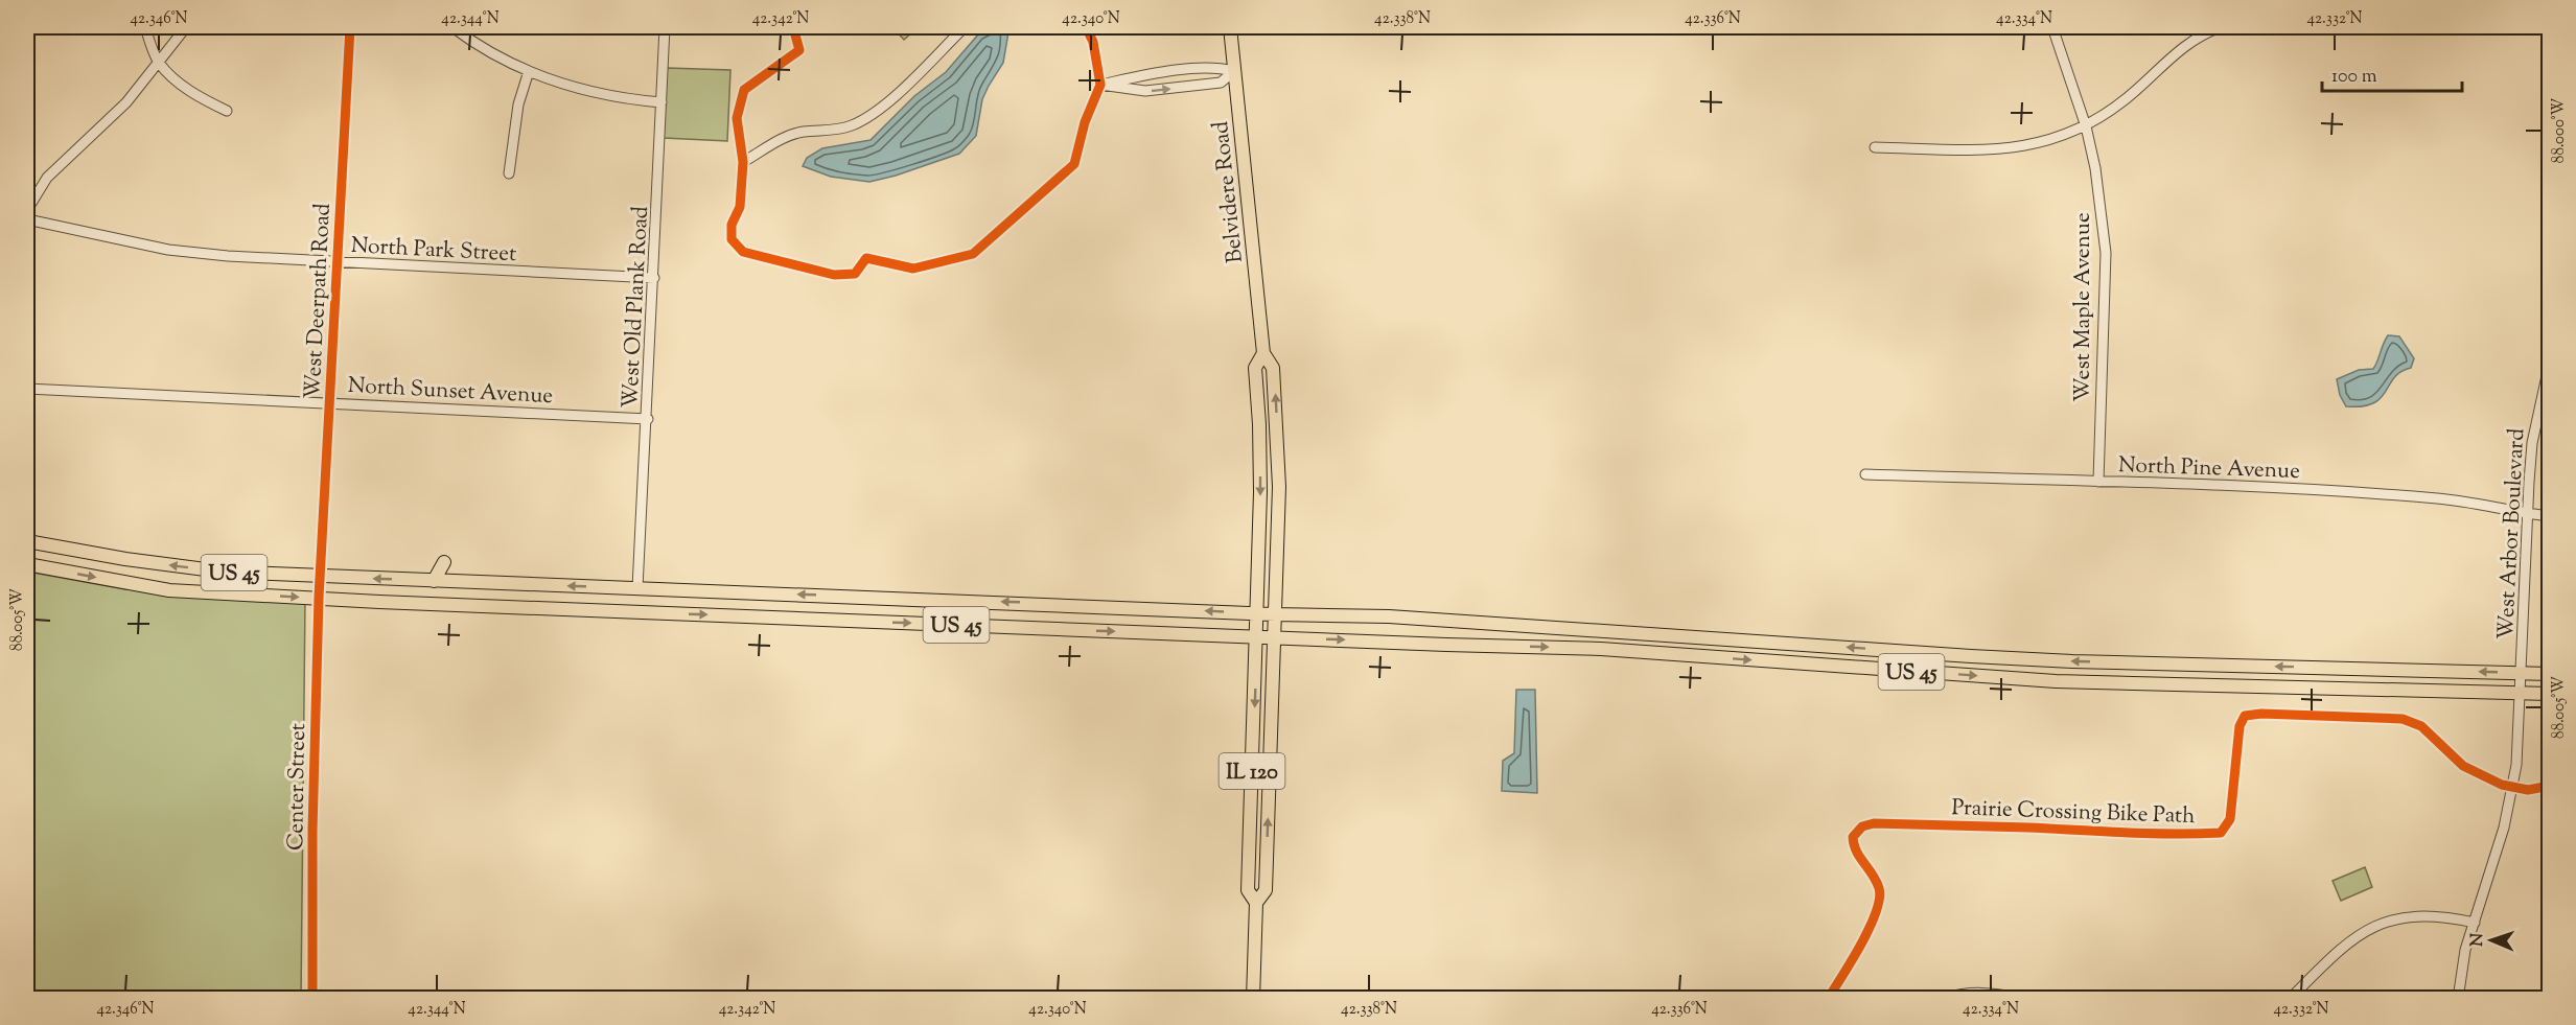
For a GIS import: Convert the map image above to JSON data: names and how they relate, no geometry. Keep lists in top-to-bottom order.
{
  "streets": {
    "main road": ["Belvidere Road", "US 45", "IL 120"],
    "street": [
      "North Park Street",
      "West Deerpath Road",
      "West Old Plank Road",
      "West Maple Avenue",
      "North Sunset Avenue",
      "North Pine Avenue",
      "West Arbor Boulevard",
      "Center Street"
    ],
    "cycle path": ["Prairie Crossing Bike Path"]
  },
  "crossings": [
    ["Belvidere Road", "US 45"],
    ["Belvidere Road", "IL 120"],
    ["North Park Street", "West Deerpath Road"],
    ["North Park Street", "West Old Plank Road"],
    ["West Deerpath Road", "North Sunset Avenue"],
    ["West Deerpath Road", "US 45"],
    ["West Deerpath Road", "Center Street"],
    ["West Old Plank Road", "North Sunset Avenue"],
    ["West Old Plank Road", "US 45"],
    ["West Maple Avenue", "North Pine Avenue"],
    ["North Pine Avenue", "West Arbor Boulevard"],
    ["West Arbor Boulevard", "US 45"],
    ["US 45", "IL 120"],
    ["US 45", "Center Street"]
  ],
  "scale_bar": "100 m",
  "north": "left",
  "coordinates": [
    "42.346°N",
    "42.344°N",
    "42.342°N",
    "42.340°N",
    "42.338°N",
    "42.336°N",
    "42.334°N",
    "42.332°N",
    "88.000°W",
    "88.005°W"
  ]
}
